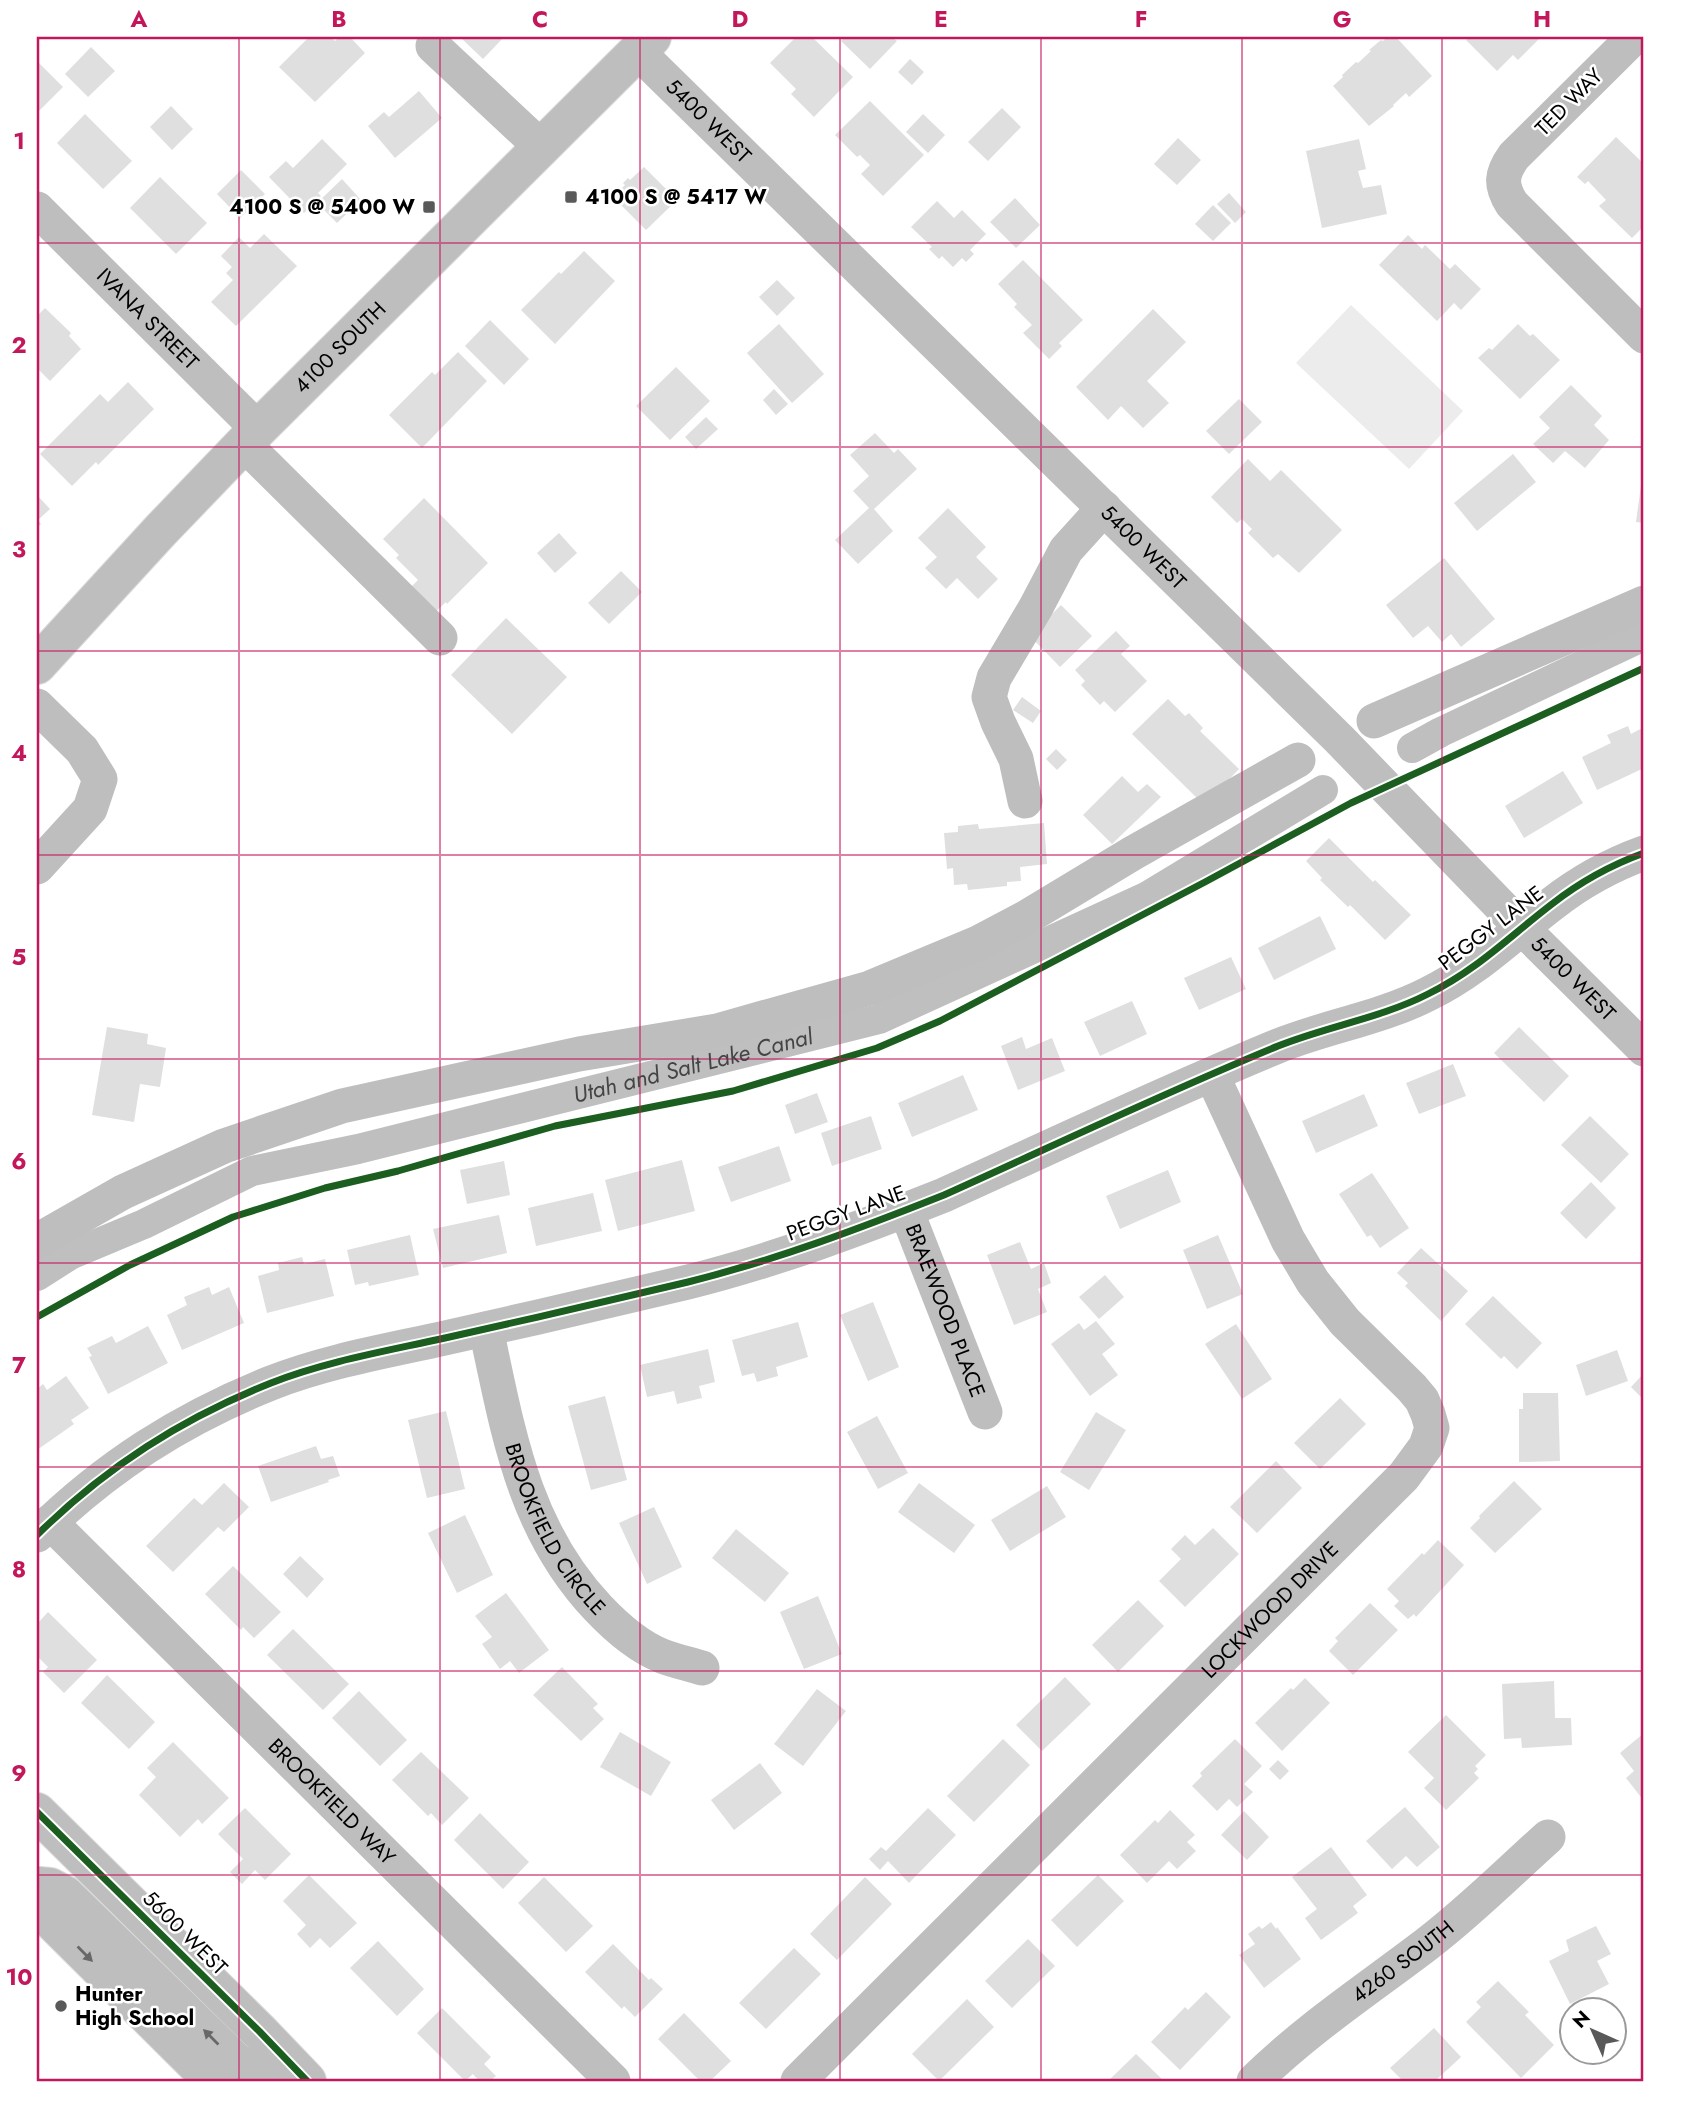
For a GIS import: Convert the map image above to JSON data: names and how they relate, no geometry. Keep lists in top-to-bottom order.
{
  "streets": {
    "main road": ["4100 SOUTH", "5600 WEST"],
    "street": [
      "TED WAY",
      "5400 WEST",
      "IVANA STREET",
      "PEGGY LANE",
      "BRAEWOOD PLACE",
      "BROOKFIELD CIRCLE",
      "LOCKWOOD DRIVE",
      "BROOKFIELD WAY",
      "4260 SOUTH"
    ]
  },
  "crossings": [
    ["5400 WEST", "4100 SOUTH"],
    ["5400 WEST", "PEGGY LANE"],
    ["IVANA STREET", "4100 SOUTH"],
    ["PEGGY LANE", "BRAEWOOD PLACE"],
    ["PEGGY LANE", "BROOKFIELD CIRCLE"],
    ["PEGGY LANE", "LOCKWOOD DRIVE"],
    ["PEGGY LANE", "BROOKFIELD WAY"]
  ],
  "water": ["Utah and Salt Lake Canal"],
  "places": {
    "transit": ["4100 S @ 5417 W", "4100 S @ 5400 W"],
    "other": ["Hunter High School"]
  },
  "north": "top left",
  "grid": {
    "columns": [
      "A",
      "B",
      "C",
      "D",
      "E",
      "F",
      "G",
      "H"
    ],
    "rows": [
      "1",
      "2",
      "3",
      "4",
      "5",
      "6",
      "7",
      "8",
      "9",
      "10"
    ]
  }
}
